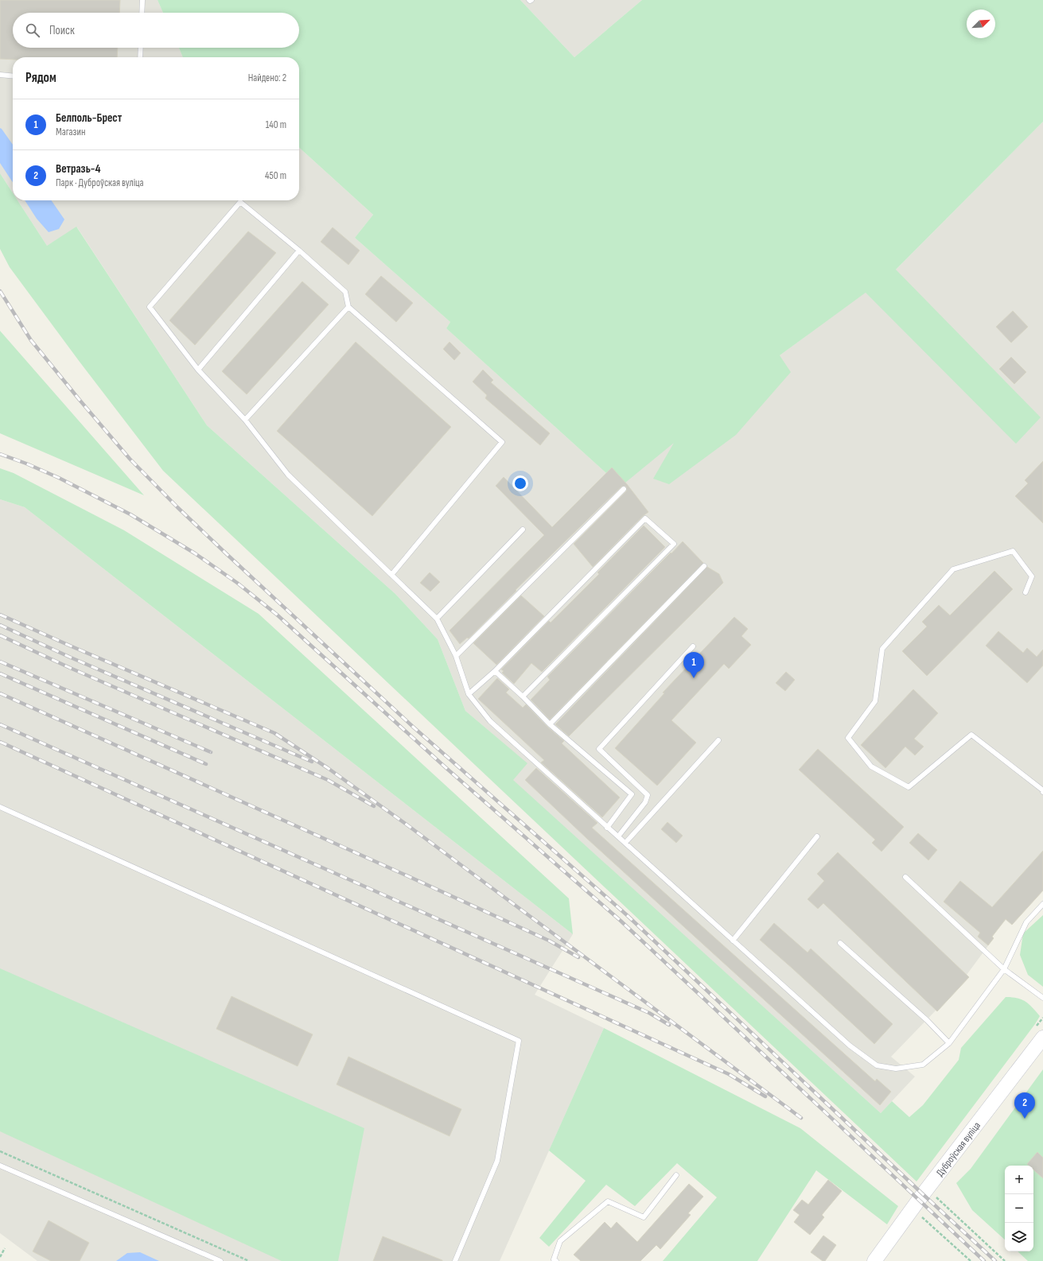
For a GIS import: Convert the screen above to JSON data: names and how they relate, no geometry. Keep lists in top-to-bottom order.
{
  "streets": {
    "main road": ["Дуброўская вуліца"]
  },
  "north": "top right",
  "page": {
    "search": "Поиск",
    "heading": ["Рядом", "Найдено: 2"],
    "list": [
      {
        "mark": "1",
        "name": "Белполь-Брест",
        "note": "Магазин",
        "value": "140 m"
      },
      {
        "mark": "2",
        "name": "Ветразь-4",
        "note": "Парк · Дуброўская вуліца",
        "value": "450 m"
      }
    ],
    "pins": ["1", "2"],
    "map_buttons": ["+", "−"]
  }
}
